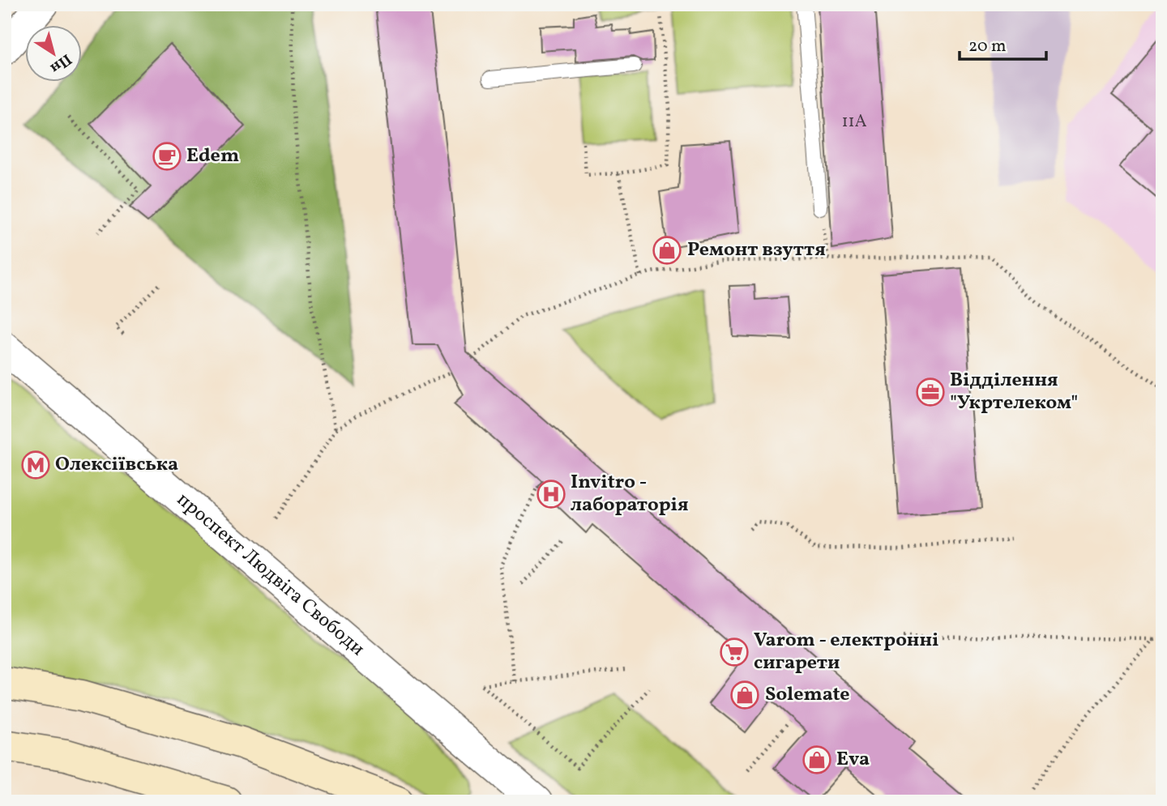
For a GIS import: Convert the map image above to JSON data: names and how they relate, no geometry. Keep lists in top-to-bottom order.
{
  "streets": {
    "street": ["проспект Людвіга Свободи"]
  },
  "places": {
    "cafe": ["Edem"],
    "shop": ["Ремонт взуття", "Solemate", "Eva"],
    "office": ["Відділення \"Укртелеком\""],
    "metro station": ["Олексіївська"],
    "hospital": ["Invitro - лабораторія"],
    "supermarket": ["Varom - електронні сигарети"]
  },
  "house_numbers": ["11А"],
  "scale_bar": "20 m",
  "north": "bottom right"
}
